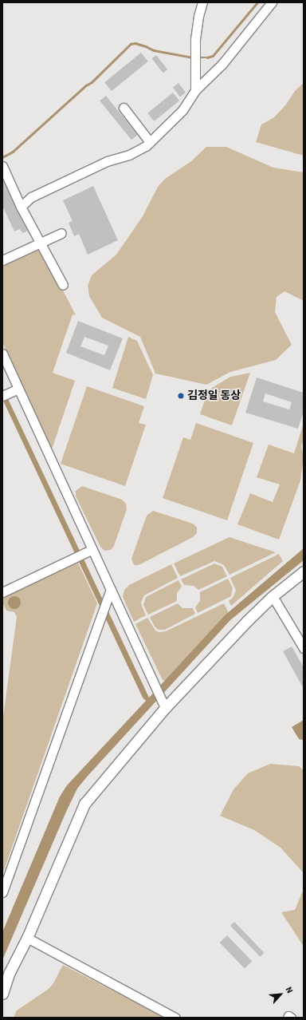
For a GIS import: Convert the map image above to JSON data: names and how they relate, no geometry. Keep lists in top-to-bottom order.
{
  "places": ["김정일 동상"],
  "north": "top right"
}
